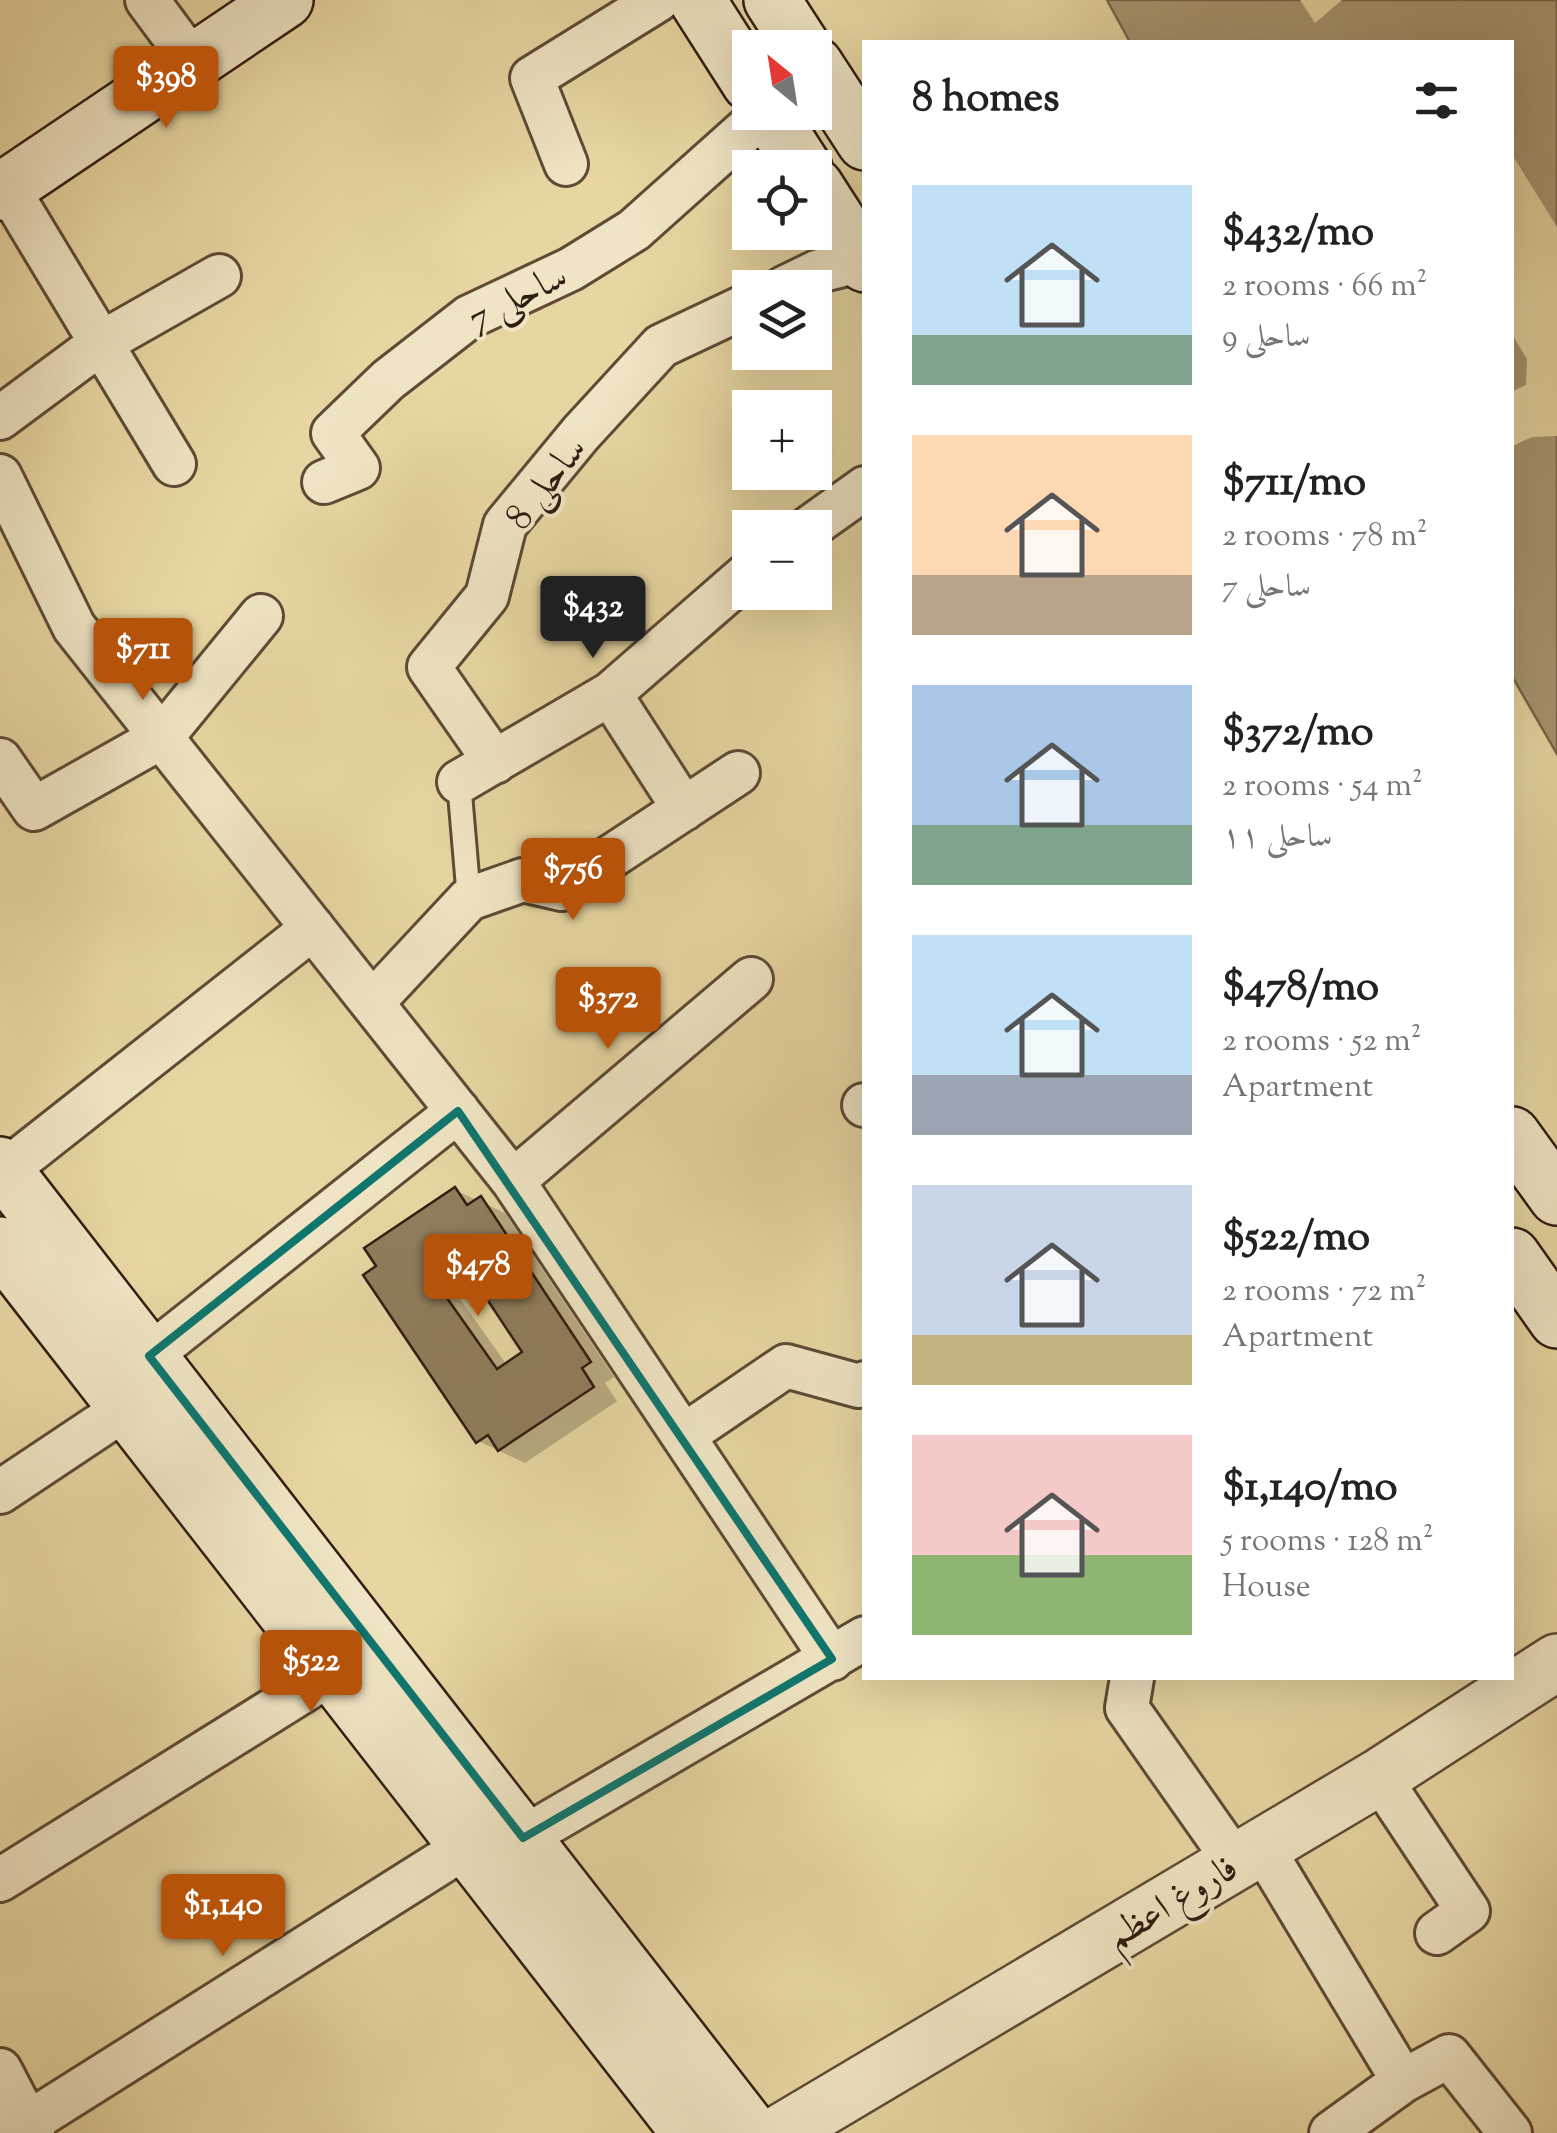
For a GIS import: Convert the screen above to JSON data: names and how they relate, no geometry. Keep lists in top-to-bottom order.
{
  "streets": {
    "main road": ["فاروغ اعظم"],
    "street": ["ساحلی 7", "ساحلی 8"]
  },
  "north": "top left",
  "page": {
    "map_buttons": ["+", "−"],
    "heading": "8 homes",
    "price": [
      "$398",
      "$432",
      "$711",
      "$756",
      "$372",
      "$478",
      "$522",
      "$1,140"
    ],
    "list": [
      {
        "name": "$432/mo",
        "note": "2 rooms · 66 m² · ساحلی 9"
      },
      {
        "name": "$711/mo",
        "note": "2 rooms · 78 m² · ساحلی 7"
      },
      {
        "name": "$372/mo",
        "note": "2 rooms · 54 m² · ساحلی ۱۱"
      },
      {
        "name": "$478/mo",
        "note": "2 rooms · 52 m² · Apartment"
      },
      {
        "name": "$522/mo",
        "note": "2 rooms · 72 m² · Apartment"
      },
      {
        "name": "$1,140/mo",
        "note": "5 rooms · 128 m² · House"
      }
    ]
  }
}
